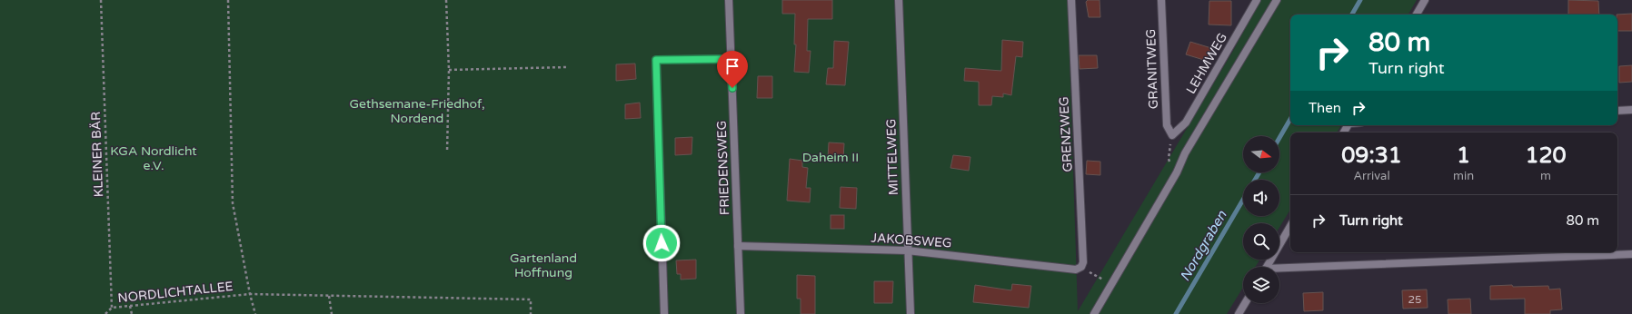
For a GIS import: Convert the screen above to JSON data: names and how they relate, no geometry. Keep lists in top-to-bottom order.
{
  "streets": {
    "lane": [
      "LEHMWEG",
      "GRANITWEG",
      "GRENZWEG",
      "MITTELWEG",
      "FRIEDENSWEG",
      "JAKOBSWEG"
    ],
    "path": ["KLEINER BÄR", "NORDLICHTALLEE"]
  },
  "crossings": [
    ["LEHMWEG", "GRANITWEG"],
    ["GRENZWEG", "JAKOBSWEG"],
    ["KLEINER BÄR", "NORDLICHTALLEE"],
    ["MITTELWEG", "JAKOBSWEG"],
    ["FRIEDENSWEG", "JAKOBSWEG"]
  ],
  "water": ["Nordgraben"],
  "parks": [
    "Gethsemane-Friedhof, Nordend",
    "KGA Nordlicht e.V.",
    "Daheim II",
    "Gartenland Hoffnung"
  ],
  "house_numbers": ["25"],
  "north": "right",
  "page": {
    "turn": ["80 m", "Turn right"],
    "then": "Then",
    "eta": [
      "09:31",
      "Arrival",
      "1",
      "min",
      "120",
      "m"
    ],
    "list": [
      {
        "name": "Turn right",
        "value": "80 m"
      }
    ]
  }
}
